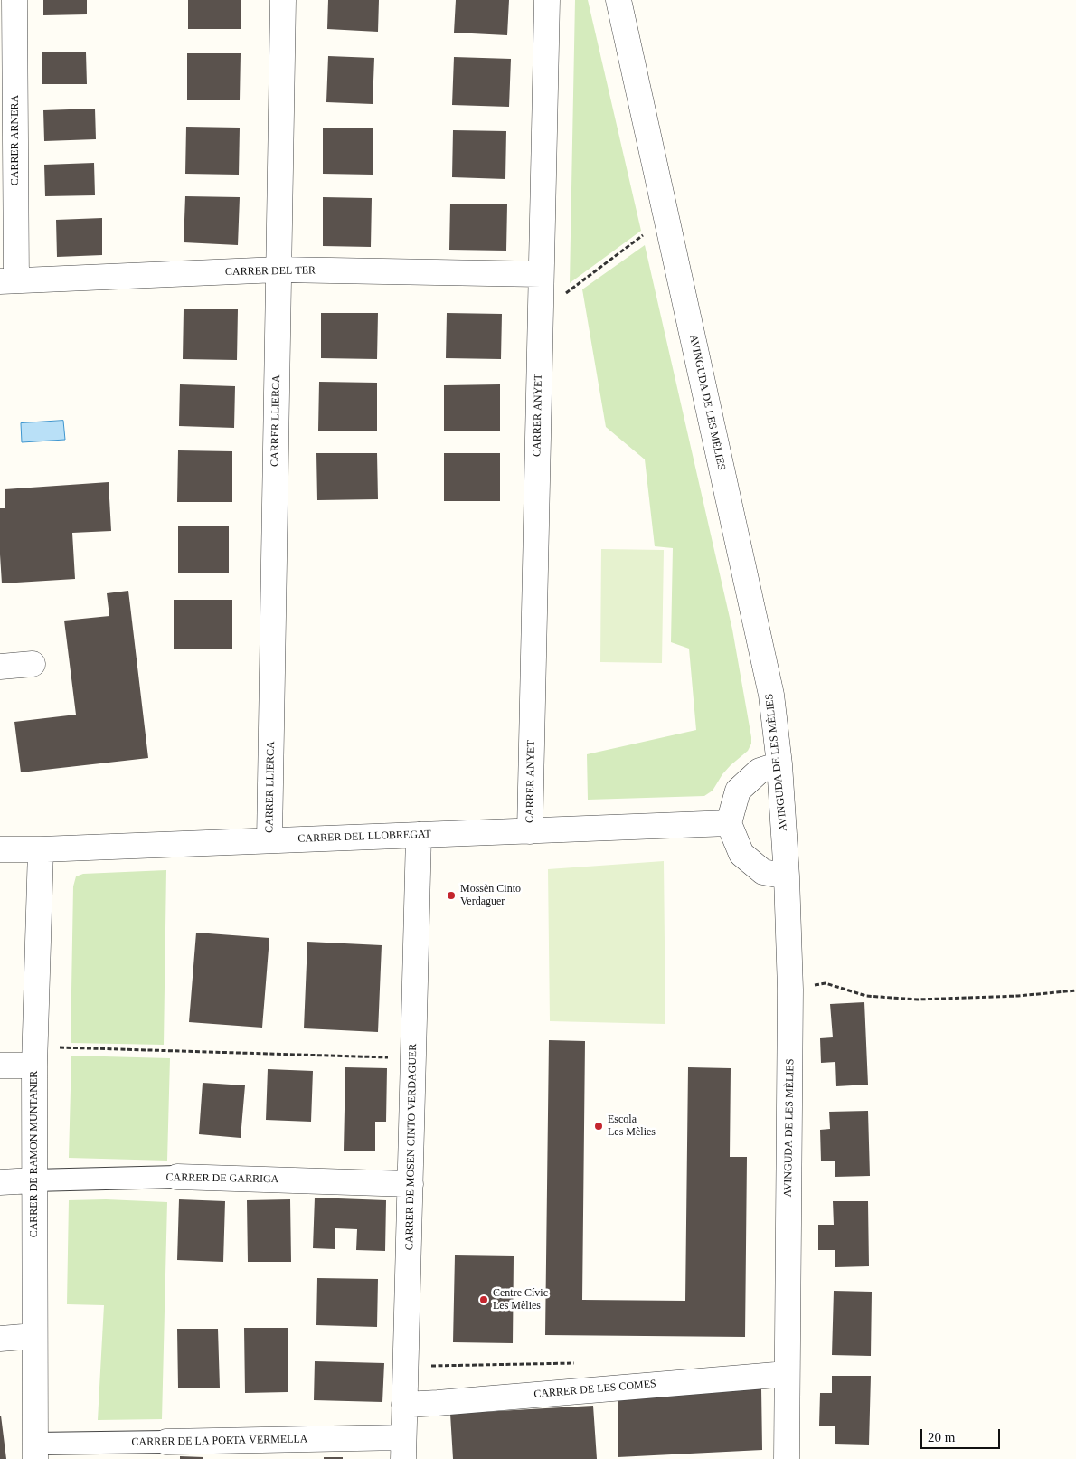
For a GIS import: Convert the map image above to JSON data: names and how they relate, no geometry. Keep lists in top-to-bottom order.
{
  "streets": {
    "street": [
      "CARRER ARNERA",
      "CARRER DEL TER",
      "AVINGUDA DE LES MÈLIES",
      "CARRER ANYET",
      "CARRER LLIERCA",
      "CARRER DEL LLOBREGAT",
      "CARRER DE MOSEN CINTO VERDAGUER",
      "CARRER DE RAMON MUNTANER",
      "CARRER DE GARRIGA",
      "CARRER DE LES COMES",
      "CARRER DE LA PORTA VERMELLA"
    ]
  },
  "crossings": [
    ["CARRER ARNERA", "CARRER DEL TER"],
    ["CARRER DEL TER", "CARRER ANYET"],
    ["CARRER DEL TER", "CARRER LLIERCA"],
    ["AVINGUDA DE LES MÈLIES", "CARRER DE LES COMES"],
    ["CARRER ANYET", "CARRER DEL LLOBREGAT"],
    ["CARRER LLIERCA", "CARRER DEL LLOBREGAT"],
    ["CARRER DEL LLOBREGAT", "CARRER DE MOSEN CINTO VERDAGUER"],
    ["CARRER DEL LLOBREGAT", "CARRER DE RAMON MUNTANER"],
    ["CARRER DE MOSEN CINTO VERDAGUER", "CARRER DE GARRIGA"],
    ["CARRER DE MOSEN CINTO VERDAGUER", "CARRER DE LES COMES"],
    ["CARRER DE MOSEN CINTO VERDAGUER", "CARRER DE LA PORTA VERMELLA"],
    ["CARRER DE RAMON MUNTANER", "CARRER DE GARRIGA"],
    ["CARRER DE RAMON MUNTANER", "CARRER DE LA PORTA VERMELLA"]
  ],
  "places": ["Mossèn Cinto Verdaguer", "Escola Les Mèlies", "Centre Cívic Les Mèlies"],
  "scale_bar": "20 m"
}
